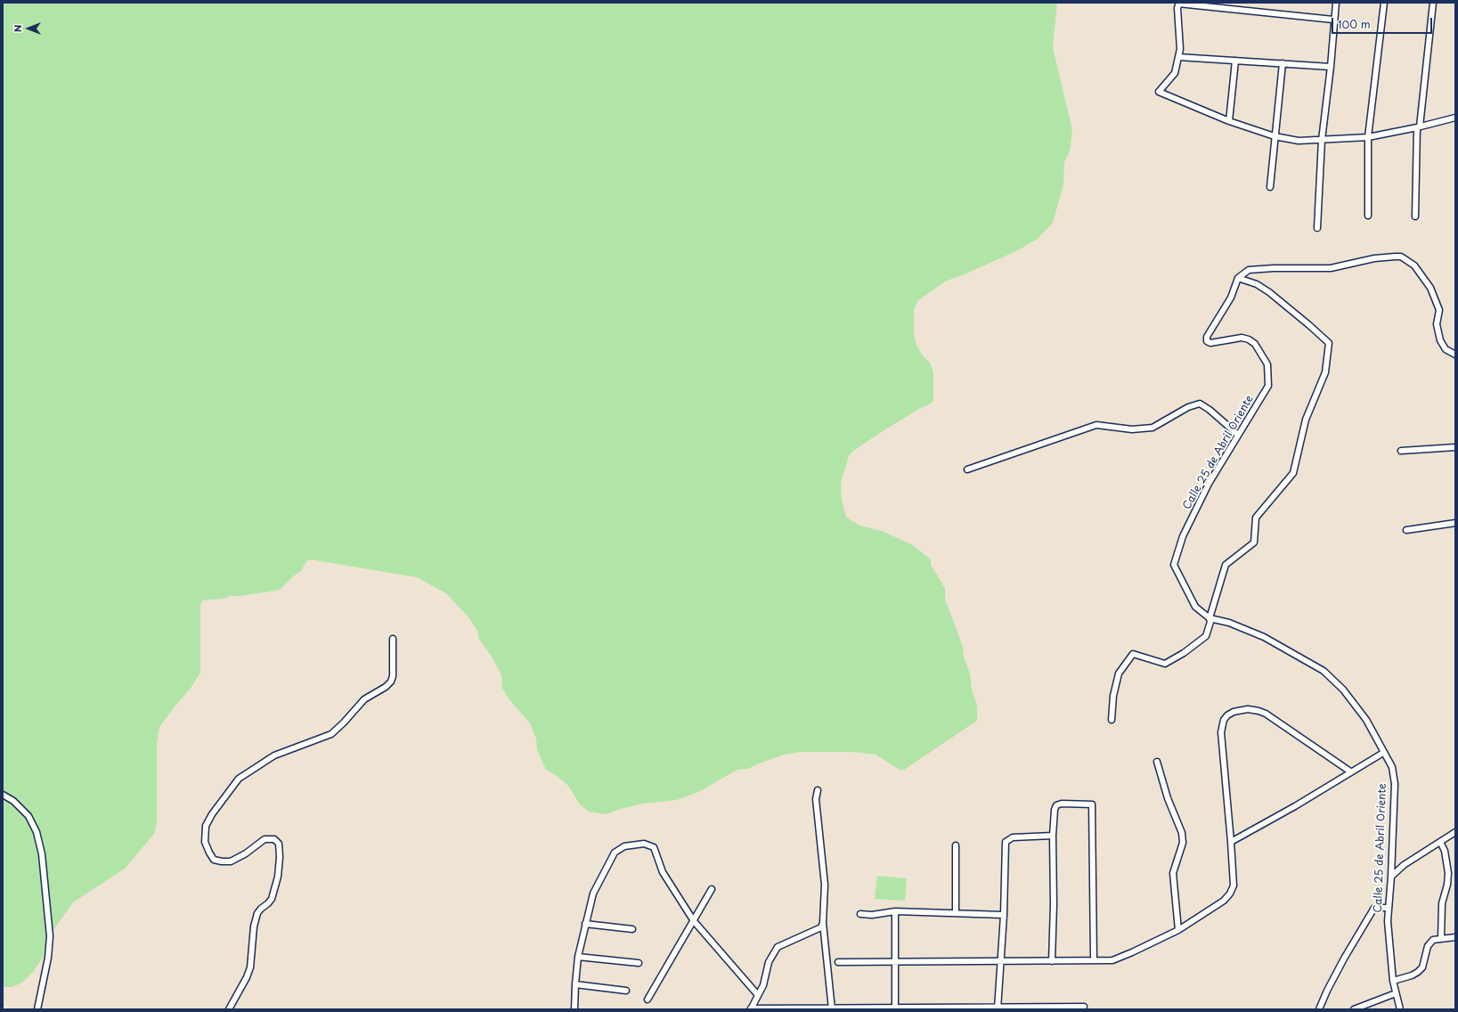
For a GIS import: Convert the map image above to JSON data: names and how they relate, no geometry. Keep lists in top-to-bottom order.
{
  "streets": {
    "street": ["Calle 25 de Abril Oriente"]
  },
  "scale_bar": "100 m",
  "north": "left"
}
